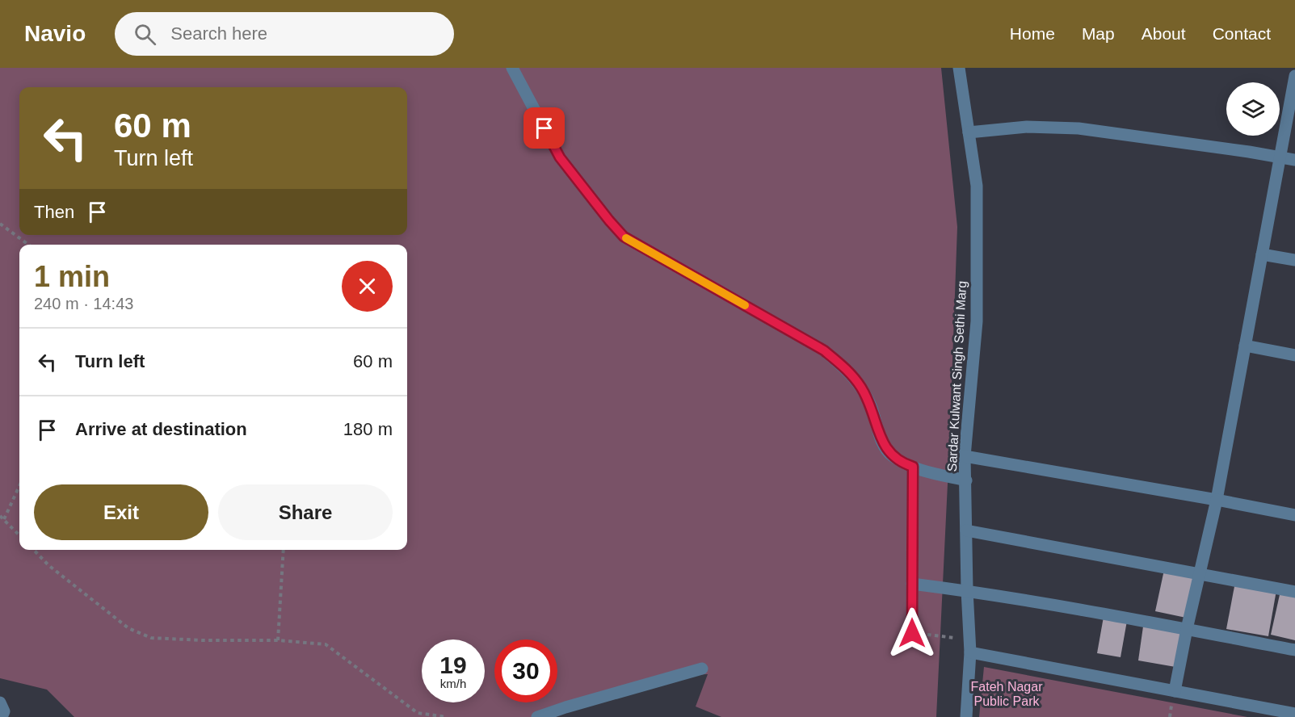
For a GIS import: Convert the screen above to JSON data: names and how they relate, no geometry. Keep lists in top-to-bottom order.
{
  "streets": {
    "street": ["Sardar Kulwant Singh Sethi Marg"]
  },
  "parks": ["Fateh Nagar Public Park"],
  "page": {
    "header": "Navio",
    "search": "Search here",
    "nav": [
      "Home",
      "Map",
      "About",
      "Contact"
    ],
    "turn": ["60 m", "Turn left"],
    "then": "Then",
    "heading": ["1 min", "240 m · 14:43"],
    "list": [
      {
        "name": "Turn left",
        "value": "60 m"
      },
      {
        "name": "Arrive at destination",
        "value": "180 m"
      }
    ],
    "buttons": ["Exit", "Share"],
    "speed": "19 km/h",
    "limit": "30"
  }
}
